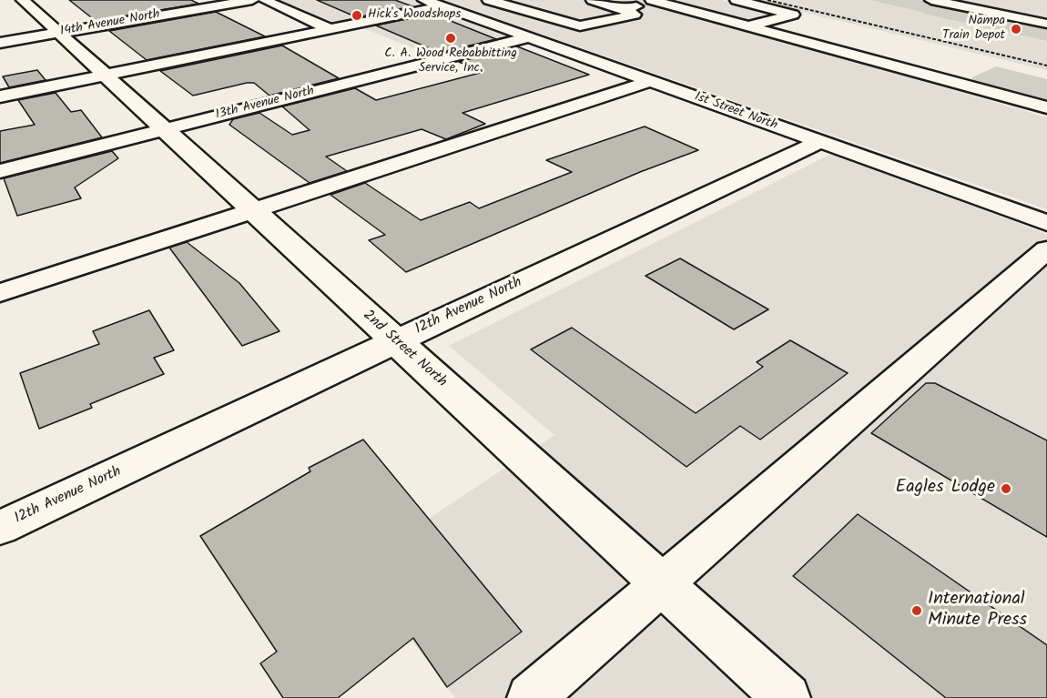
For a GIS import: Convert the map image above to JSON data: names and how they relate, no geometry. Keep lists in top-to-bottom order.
{
  "streets": {
    "street": [
      "14th Avenue North",
      "13th Avenue North",
      "1st Street North",
      "12th Avenue North",
      "2nd Street North"
    ]
  },
  "crossings": [
    ["14th Avenue North", "2nd Street North"],
    ["13th Avenue North", "1st Street North"],
    ["13th Avenue North", "2nd Street North"],
    ["1st Street North", "12th Avenue North"],
    ["12th Avenue North", "2nd Street North"]
  ],
  "places": [
    "Hick's Woodshops",
    "Nampa Train Depot",
    "C. A. Wood Rebabbitting Service, Inc.",
    "Eagles Lodge",
    "International Minute Press"
  ]
}
